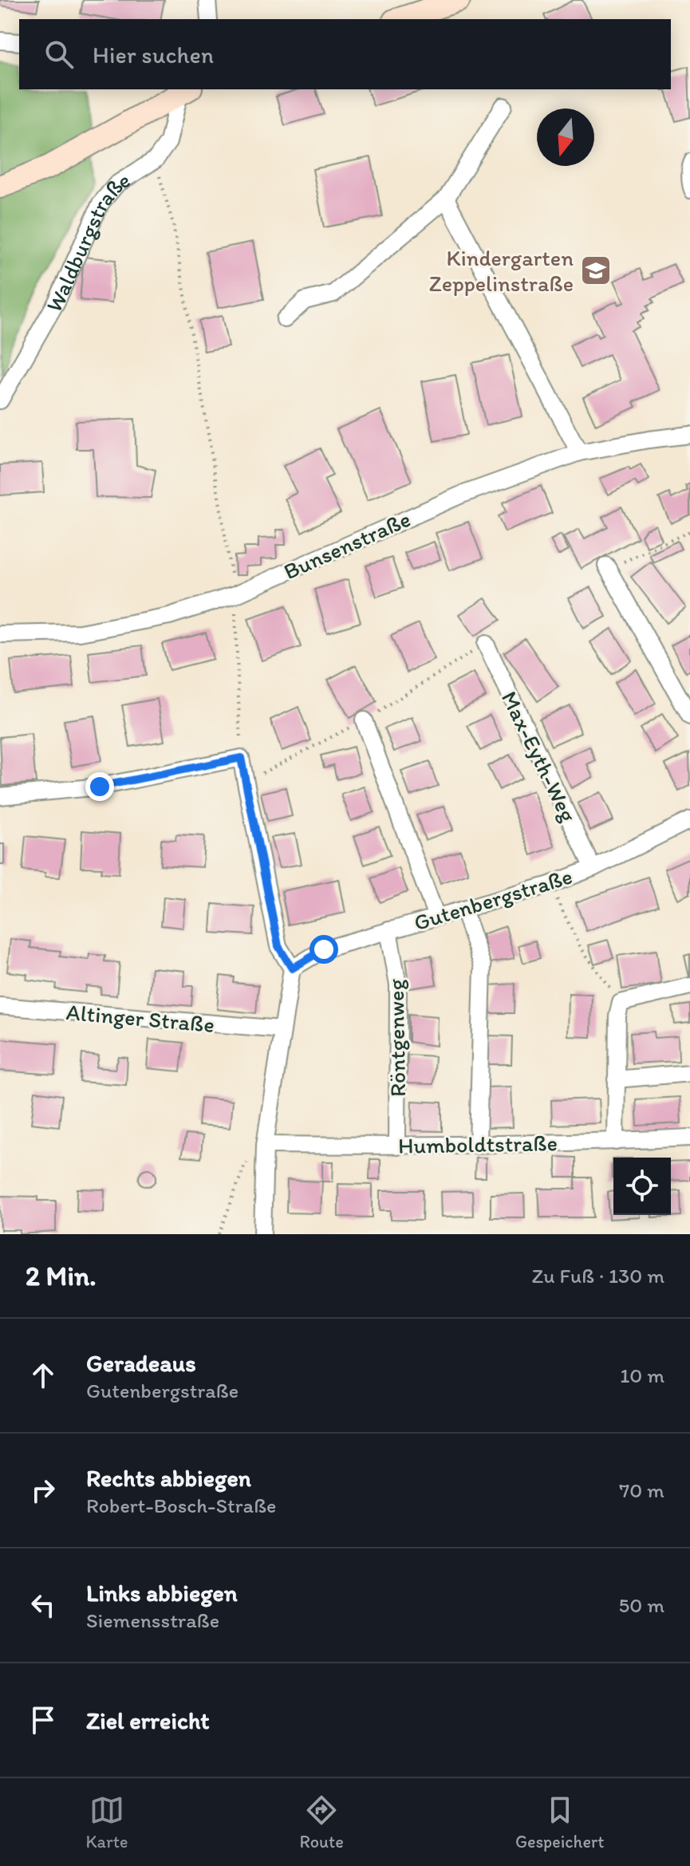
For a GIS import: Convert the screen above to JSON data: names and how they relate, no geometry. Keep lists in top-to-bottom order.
{
  "streets": {
    "street": [
      "Waldburgstraße",
      "Bunsenstraße",
      "Max-Eyth-Weg",
      "Gutenbergstraße",
      "Altinger Straße",
      "Röntgenweg",
      "Humboldtstraße"
    ]
  },
  "crossings": [
    ["Max-Eyth-Weg", "Gutenbergstraße"],
    ["Gutenbergstraße", "Röntgenweg"],
    ["Röntgenweg", "Humboldtstraße"]
  ],
  "places": {
    "school or university": ["Kindergarten Zeppelinstraße"]
  },
  "north": "bottom",
  "page": {
    "search": "Hier suchen",
    "heading": ["2 Min.", "Zu Fuß · 130 m"],
    "list": [
      ["Geradeaus", "Gutenbergstraße", "10 m"],
      ["Rechts abbiegen", "Robert-Bosch-Straße", "70 m"],
      ["Links abbiegen", "Siemensstraße", "50 m"],
      "Ziel erreicht"
    ],
    "nav": ["Karte", "Route", "Gespeichert"]
  }
}
